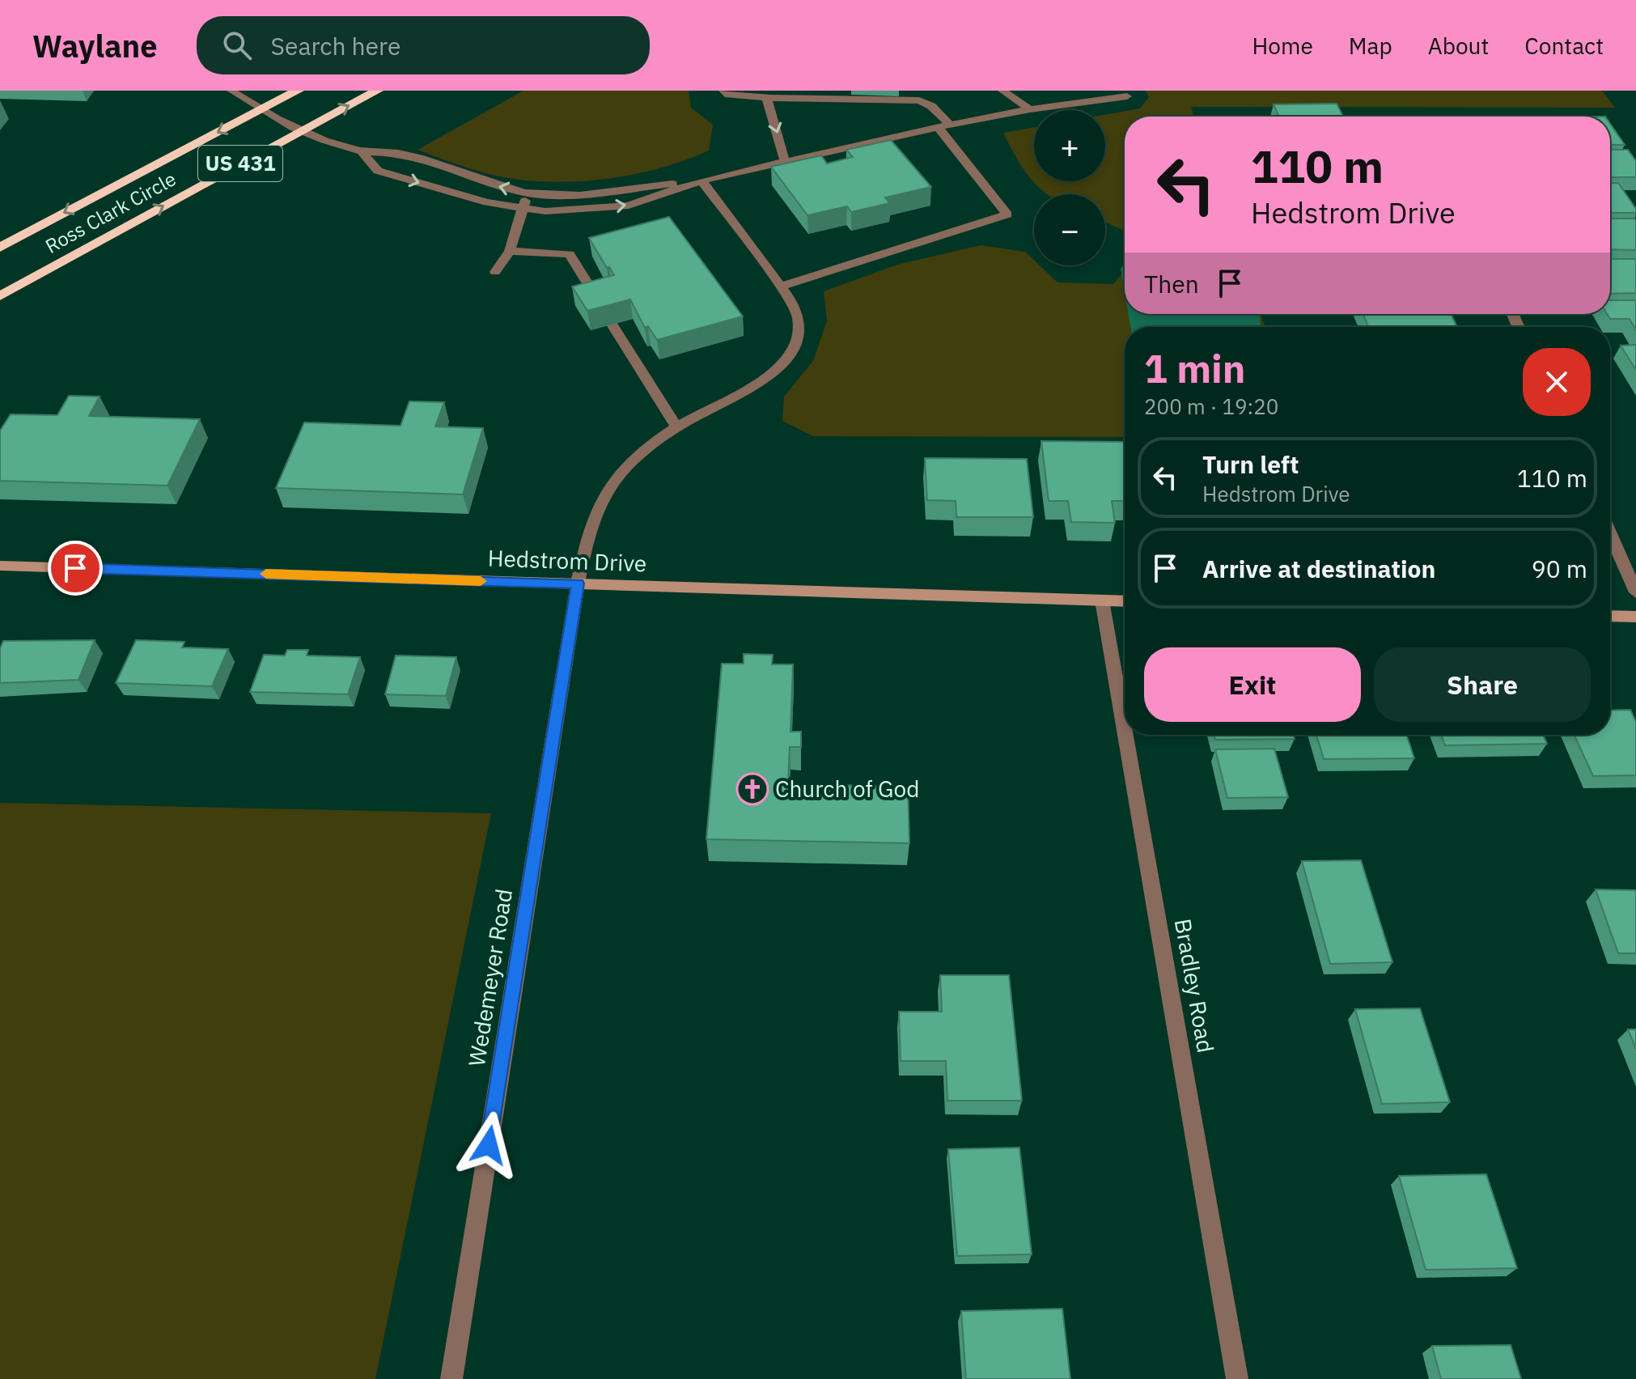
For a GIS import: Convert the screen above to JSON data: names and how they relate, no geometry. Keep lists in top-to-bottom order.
{
  "streets": {
    "highway": ["US 431", "Ross Clark Circle"],
    "street": ["Hedstrom Drive", "Wedemeyer Road", "Bradley Road"]
  },
  "crossings": [
    ["Hedstrom Drive", "Wedemeyer Road"],
    ["Hedstrom Drive", "Bradley Road"]
  ],
  "places": {
    "church": ["Church of God"]
  },
  "page": {
    "header": "Waylane",
    "search": "Search here",
    "nav": [
      "Home",
      "Map",
      "About",
      "Contact"
    ],
    "map_buttons": ["+", "−"],
    "turn": ["110 m", "Hedstrom Drive"],
    "then": "Then",
    "heading": ["1 min", "200 m · 19:20"],
    "list": [
      {
        "name": "Turn left",
        "note": "Hedstrom Drive",
        "value": "110 m"
      },
      {
        "name": "Arrive at destination",
        "value": "90 m"
      }
    ],
    "buttons": ["Exit", "Share"]
  }
}
